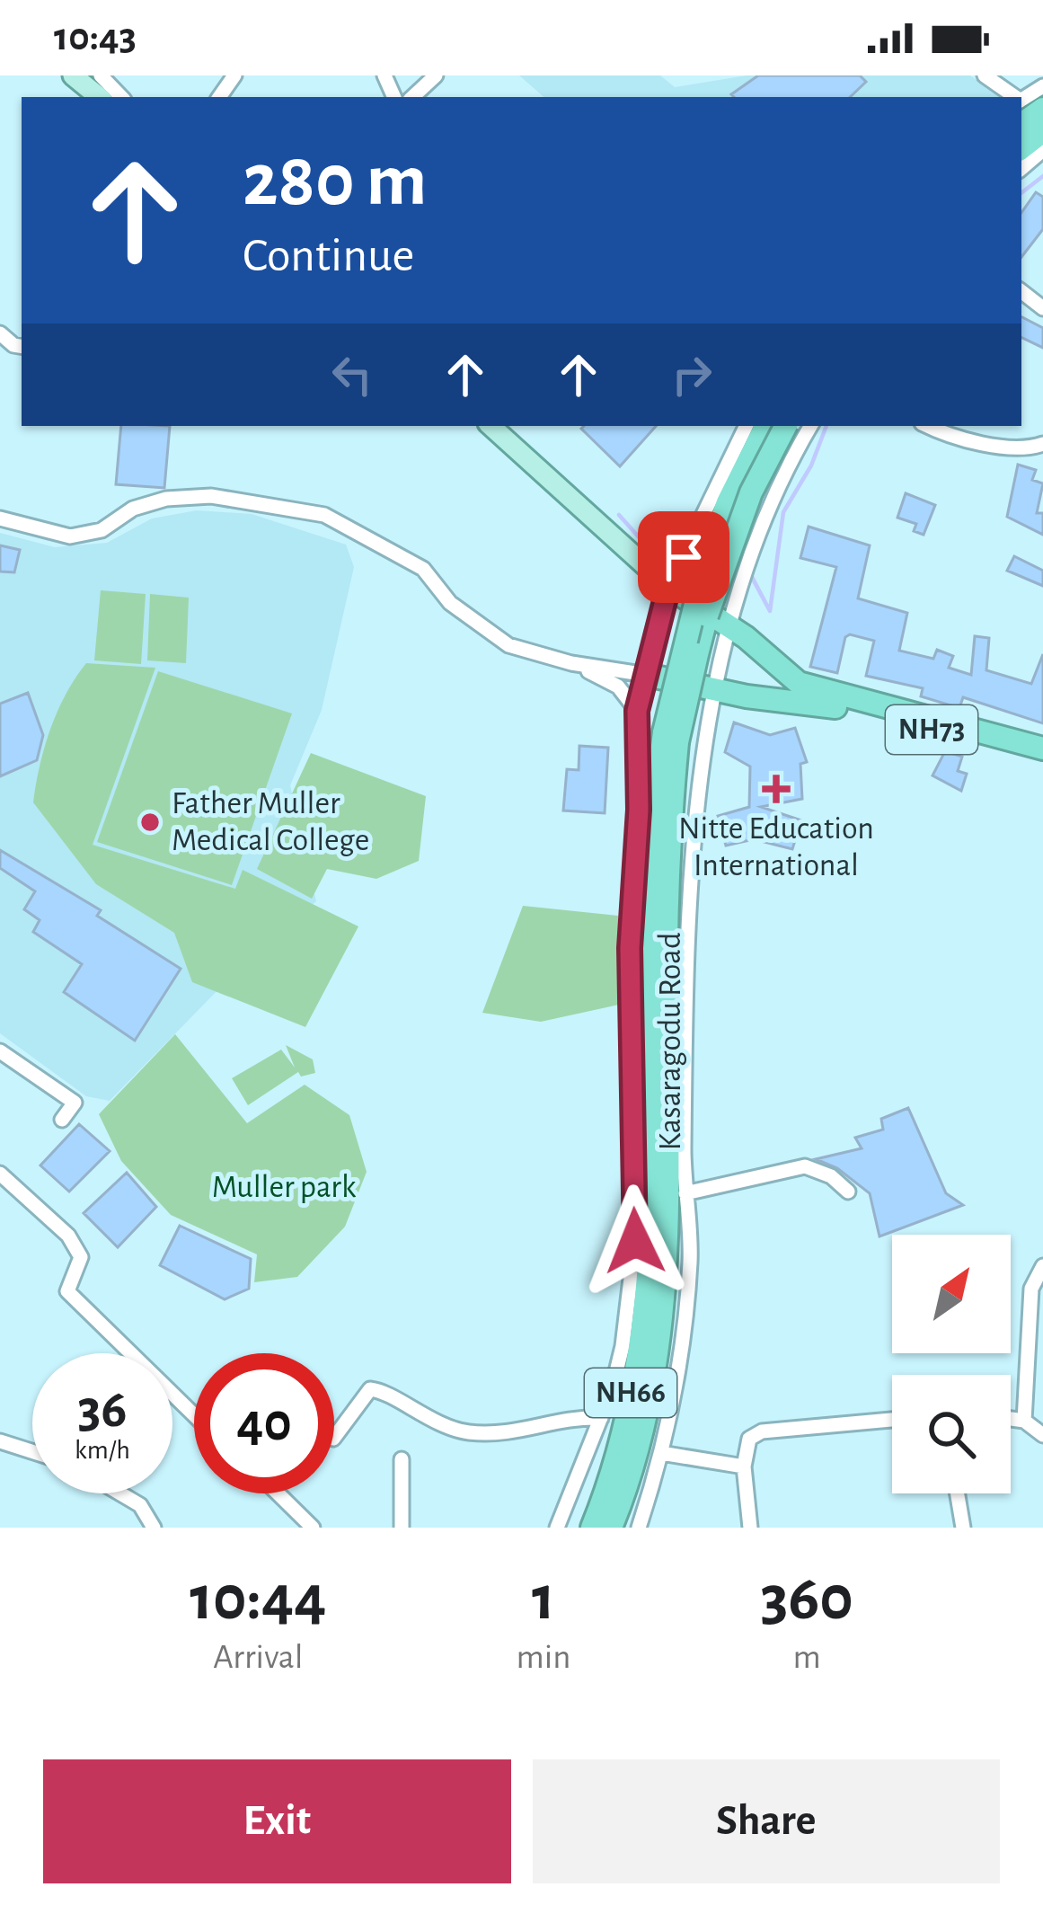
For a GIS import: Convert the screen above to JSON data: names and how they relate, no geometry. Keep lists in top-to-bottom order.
{
  "streets": {
    "highway": ["NH73", "Kasaragodu Road", "NH66"]
  },
  "crossings": [
    ["Kasaragodu Road", "NH66"]
  ],
  "parks": ["Muller park"],
  "places": {
    "health": ["Nitte Education International"],
    "other": ["Father Muller Medical College"]
  },
  "north": "top right",
  "page": {
    "status": "10:43",
    "turn": ["280 m", "Continue"],
    "speed": "36 km/h",
    "limit": "40",
    "eta": [
      "10:44",
      "Arrival",
      "1",
      "min",
      "360",
      "m"
    ],
    "buttons": ["Exit", "Share"]
  }
}
